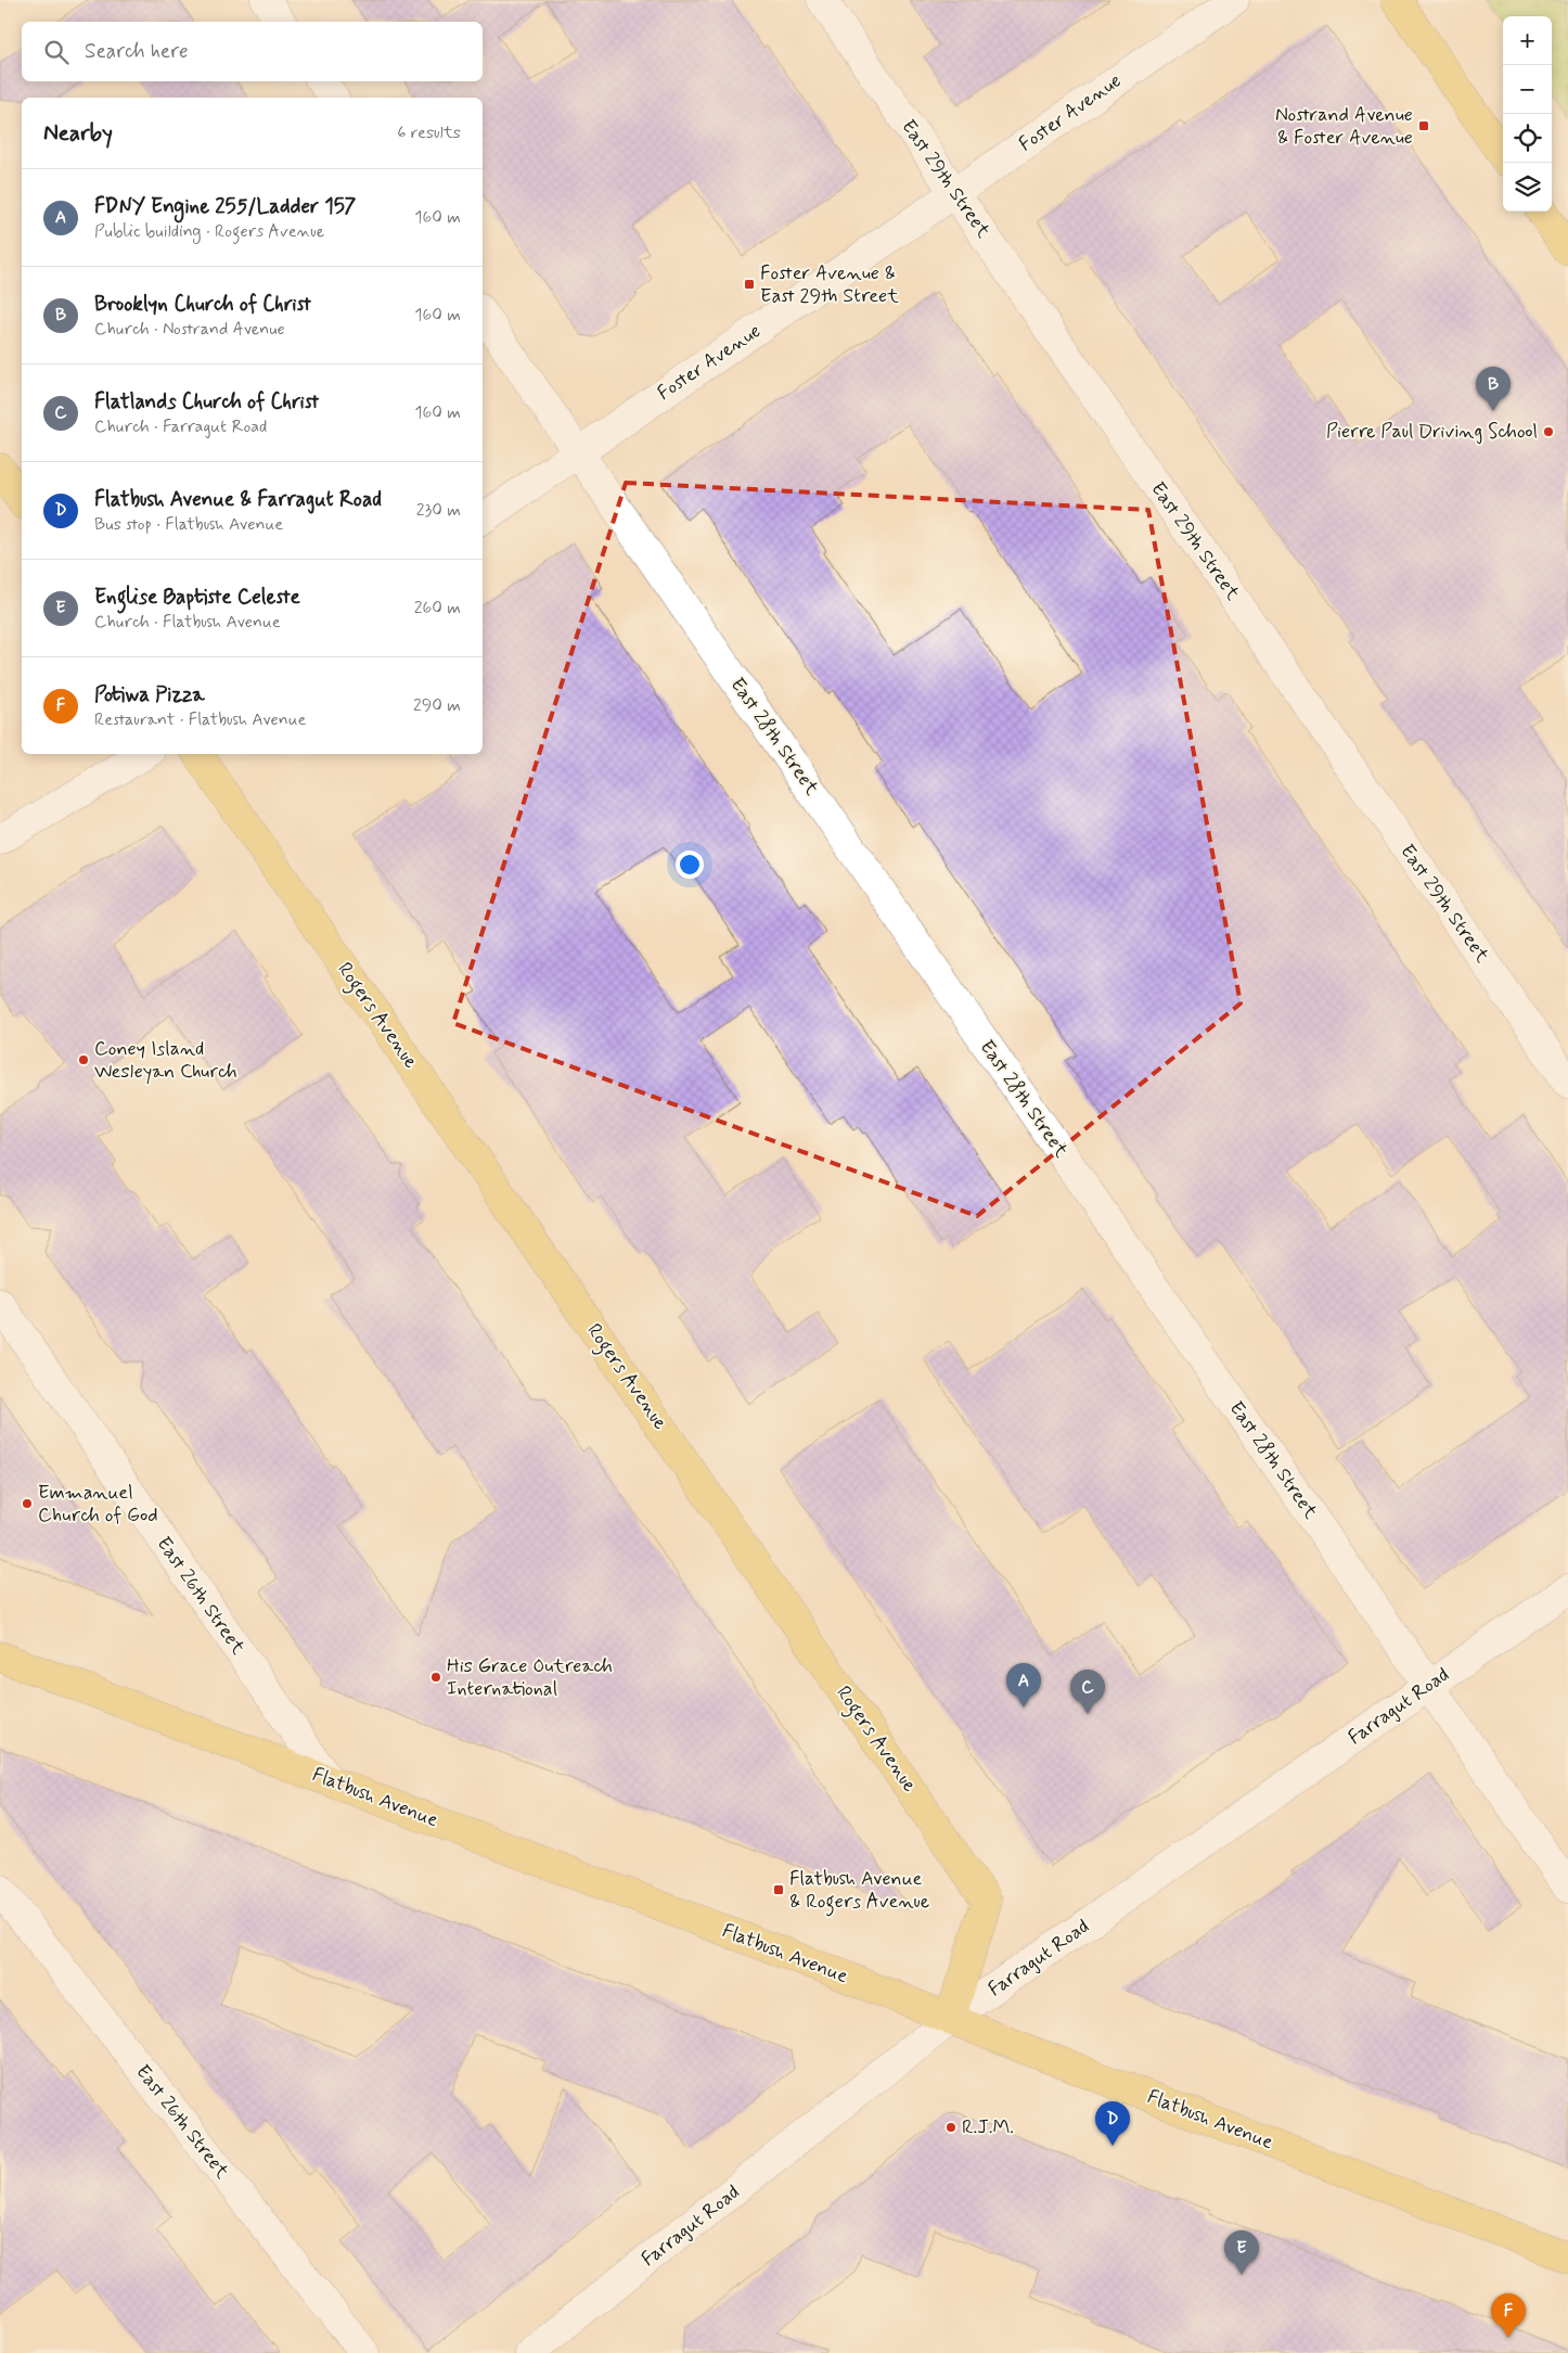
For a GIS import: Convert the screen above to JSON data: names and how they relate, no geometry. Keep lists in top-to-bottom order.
{
  "streets": {
    "main road": ["Rogers Avenue", "Flatbush Avenue"],
    "street": [
      "Foster Avenue",
      "East 29th Street",
      "East 28th Street",
      "East 26th Street",
      "Farragut Road"
    ]
  },
  "crossings": [
    ["Foster Avenue", "East 29th Street"],
    ["Foster Avenue", "East 28th Street"],
    ["East 28th Street", "Farragut Road"],
    ["Rogers Avenue", "Farragut Road"],
    ["Rogers Avenue", "Flatbush Avenue"],
    ["East 26th Street", "Flatbush Avenue"],
    ["Farragut Road", "Flatbush Avenue"]
  ],
  "places": {
    "transit": ["Nostrand Avenue & Foster Avenue", "Foster Avenue & East 29th Street", "Flatbush Avenue & Rogers Avenue"],
    "other": [
      "Pierre Paul Driving School",
      "Coney Island Wesleyan Church",
      "Emmanuel Church of God",
      "His Grace Outreach International",
      "R.J.M."
    ]
  },
  "page": {
    "map_buttons": ["+", "−"],
    "search": "Search here",
    "heading": ["Nearby", "6 results"],
    "list": [
      {
        "mark": "A",
        "name": "FDNY Engine 255/Ladder 157",
        "note": "Public building · Rogers Avenue",
        "value": "160 m"
      },
      {
        "mark": "B",
        "name": "Brooklyn Church of Christ",
        "note": "Church · Nostrand Avenue",
        "value": "160 m"
      },
      {
        "mark": "C",
        "name": "Flatlands Church of Christ",
        "note": "Church · Farragut Road",
        "value": "160 m"
      },
      {
        "mark": "D",
        "name": "Flatbush Avenue & Farragut Road",
        "note": "Bus stop · Flatbush Avenue",
        "value": "230 m"
      },
      {
        "mark": "E",
        "name": "Englise Baptiste Celeste",
        "note": "Church · Flatbush Avenue",
        "value": "260 m"
      },
      {
        "mark": "F",
        "name": "Potiwa Pizza",
        "note": "Restaurant · Flatbush Avenue",
        "value": "290 m"
      }
    ],
    "pins": [
      "B",
      "A",
      "C",
      "D",
      "E",
      "F"
    ]
  }
}
